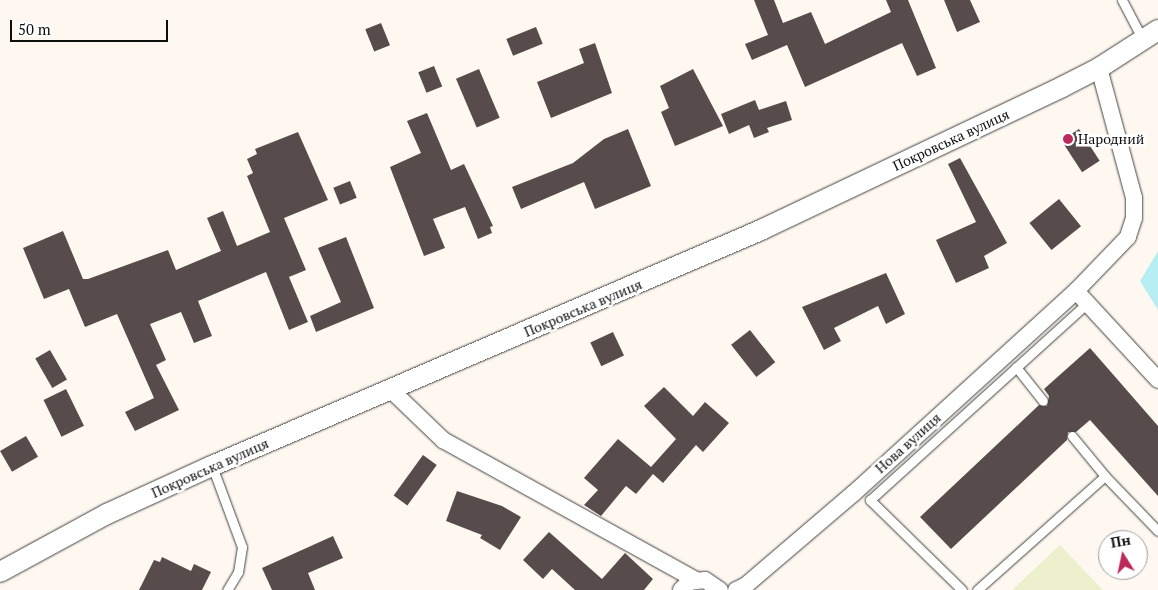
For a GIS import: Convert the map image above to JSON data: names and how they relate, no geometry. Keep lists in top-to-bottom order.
{
  "streets": {
    "street": ["Покровська вулиця", "Нова вулиця"]
  },
  "crossings": [
    ["Покровська вулиця", "Нова вулиця"]
  ],
  "places": ["Народний"],
  "scale_bar": "50 m",
  "north": "top"
}
